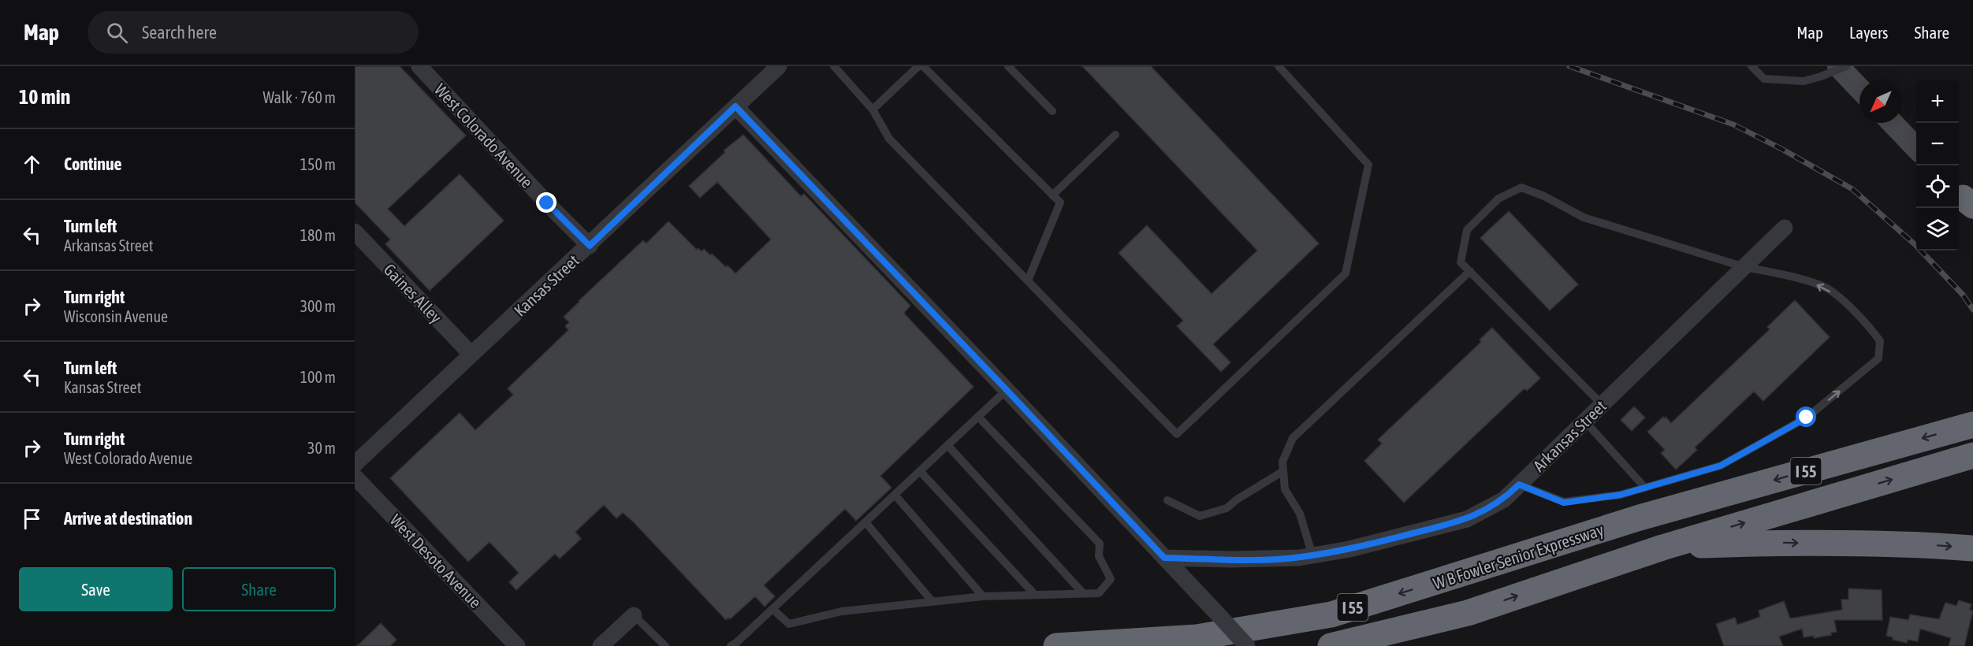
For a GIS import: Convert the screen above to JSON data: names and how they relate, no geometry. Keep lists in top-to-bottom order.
{
  "streets": {
    "highway": ["I 55", "W B Fowler Senior Expressway"],
    "street": [
      "West Colorado Avenue",
      "Kansas Street",
      "Gaines Alley",
      "Arkansas Street",
      "West Desoto Avenue"
    ]
  },
  "crossings": [
    ["West Colorado Avenue", "Kansas Street"],
    ["Kansas Street", "Gaines Alley"]
  ],
  "north": "bottom left",
  "page": {
    "header": "Map",
    "search": "Search here",
    "nav": ["Map", "Layers", "Share"],
    "heading": ["10 min", "Walk · 760 m"],
    "map_buttons": ["+", "−"],
    "list": [
      ["Continue", "150 m"],
      ["Turn left", "Arkansas Street", "180 m"],
      ["Turn right", "Wisconsin Avenue", "300 m"],
      ["Turn left", "Kansas Street", "100 m"],
      ["Turn right", "West Colorado Avenue", "30 m"],
      "Arrive at destination"
    ],
    "buttons": ["Save", "Share"]
  }
}
